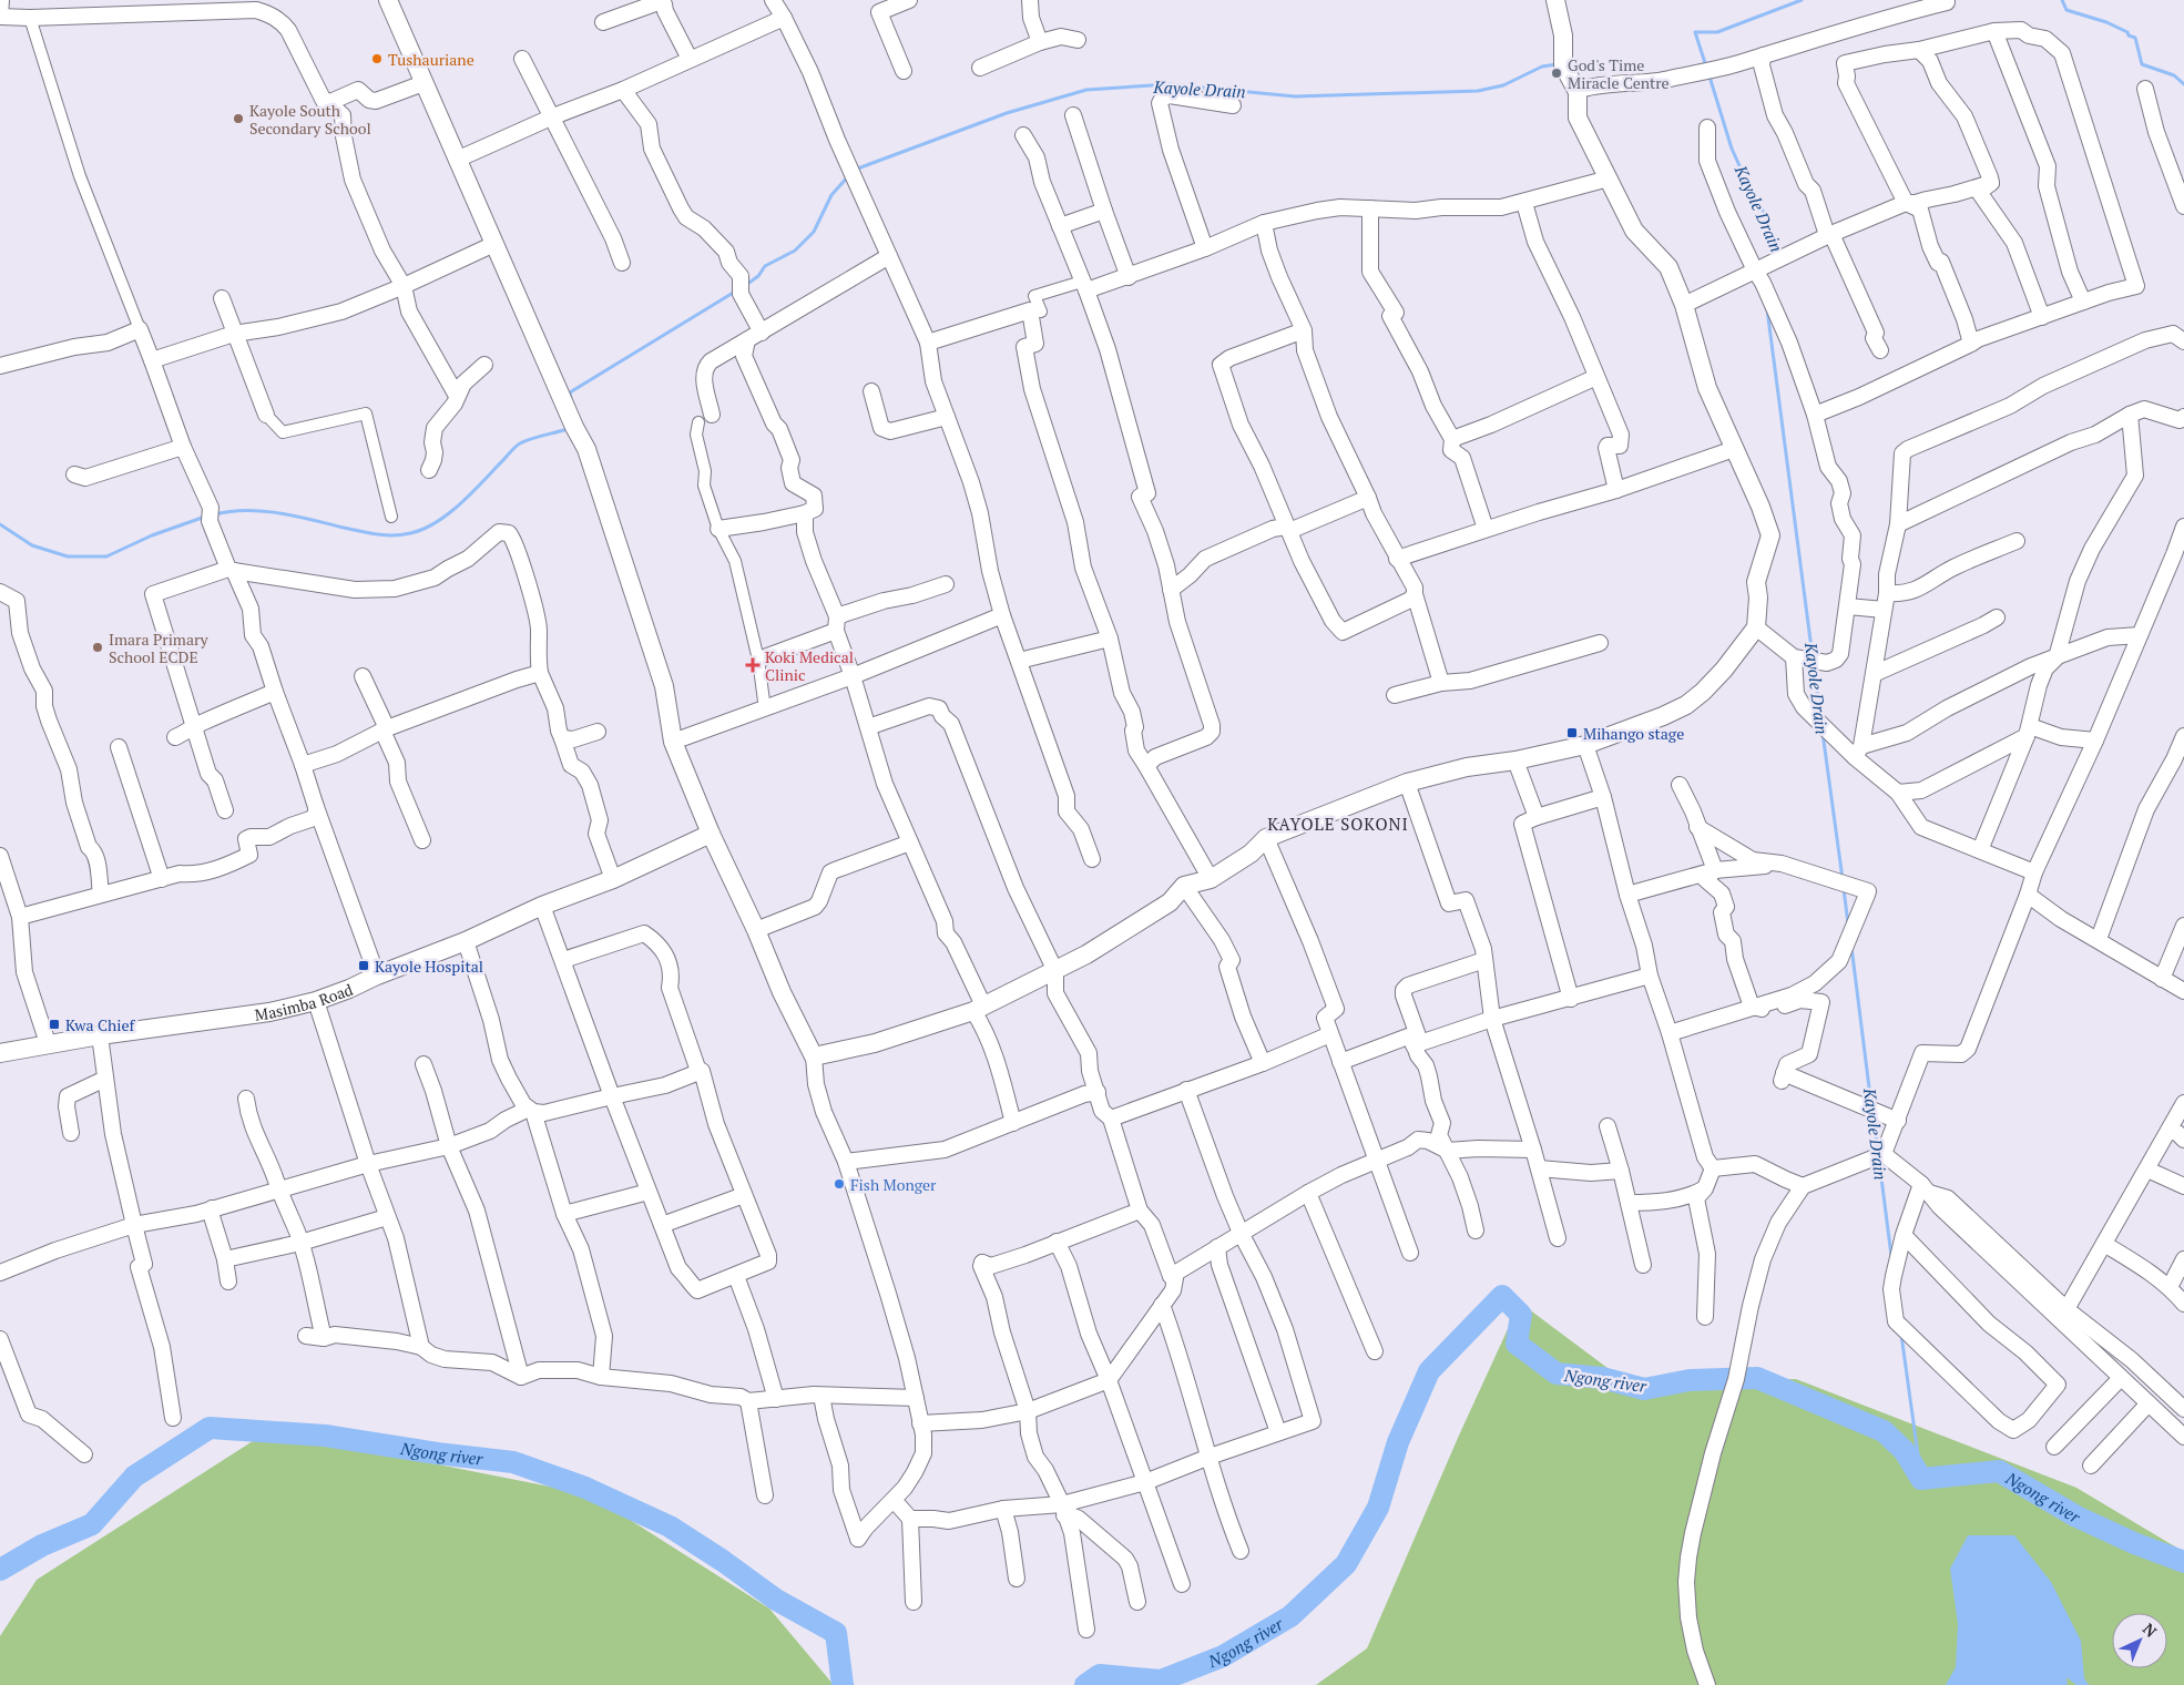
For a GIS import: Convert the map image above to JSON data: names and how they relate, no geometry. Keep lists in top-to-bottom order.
{
  "streets": {
    "street": ["Masimba Road"]
  },
  "districts": ["KAYOLE SOKONI"],
  "water": ["Kayole Drain", "Ngong river"],
  "places": {
    "other": [
      "Tushauriane",
      "God's Time Miracle Centre",
      "Kayole South Secondary School",
      "Imara Primary School ECDE",
      "Fish Monger"
    ],
    "health": ["Koki Medical Clinic"],
    "transit": ["Mihango stage", "Kayole Hospital", "Kwa Chief"]
  },
  "north": "top right"
}
